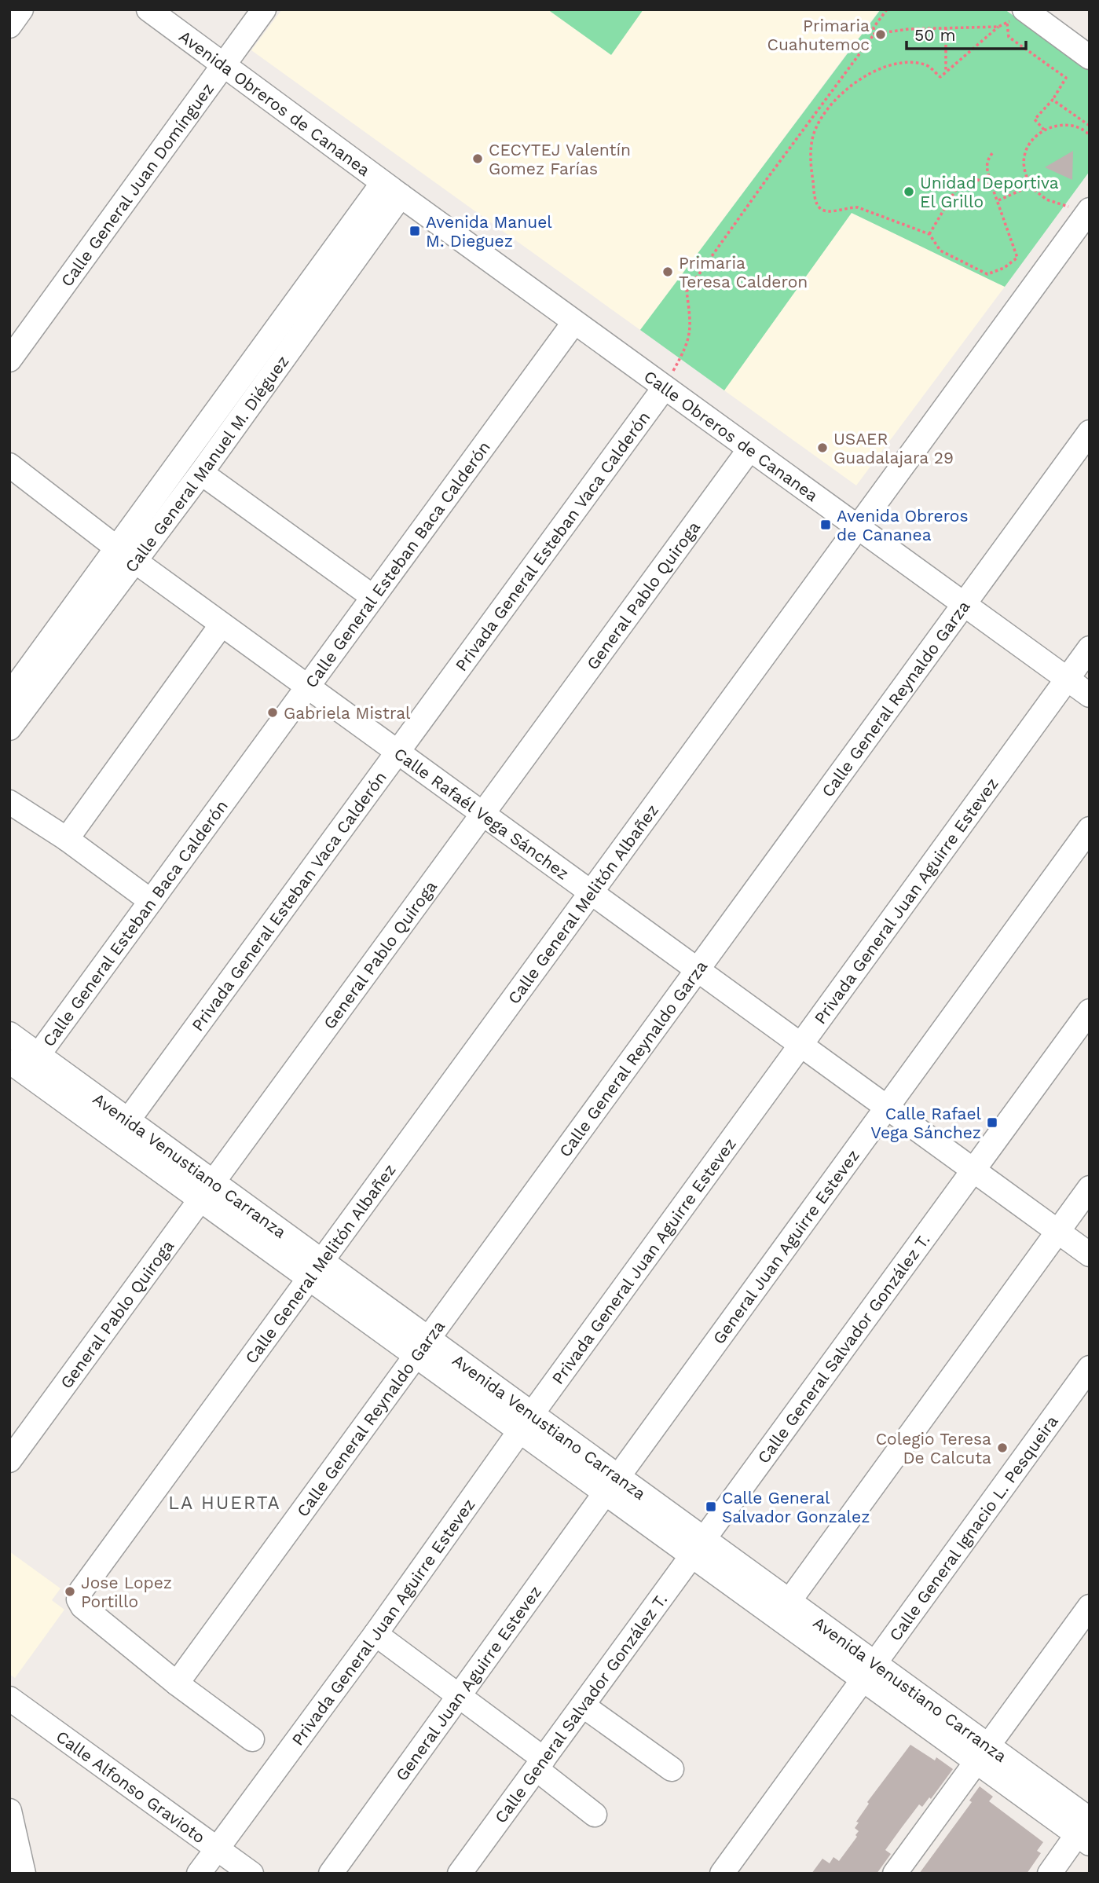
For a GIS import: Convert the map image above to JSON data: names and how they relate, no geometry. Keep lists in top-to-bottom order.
{
  "streets": {
    "street": [
      "Avenida Obreros de Cananea",
      "Calle General Juan Domínguez",
      "Calle Obreros de Cananea",
      "Calle General Manuel M. Diéguez",
      "Privada General Esteban Vaca Calderón",
      "Calle General Esteban Baca Calderón",
      "General Pablo Quiroga",
      "Calle General Reynaldo Garza",
      "Calle Rafaél Vega Sánchez",
      "Privada General Juan Aguirre Estevez",
      "Calle General Melitón Albañez",
      "Avenida Venustiano Carranza",
      "General Juan Aguirre Estevez",
      "Calle General Salvador González T.",
      "Calle General Ignacio L. Pesqueira",
      "Calle Alfonso Gravioto"
    ]
  },
  "crossings": [
    ["Avenida Obreros de Cananea", "Calle General Juan Domínguez"],
    ["Avenida Obreros de Cananea", "Calle Obreros de Cananea"],
    ["Avenida Obreros de Cananea", "Calle General Manuel M. Diéguez"],
    ["Calle Obreros de Cananea", "Calle General Manuel M. Diéguez"],
    ["Calle Obreros de Cananea", "Privada General Esteban Vaca Calderón"],
    ["Calle Obreros de Cananea", "Calle General Esteban Baca Calderón"],
    ["Calle Obreros de Cananea", "General Pablo Quiroga"],
    ["Calle Obreros de Cananea", "Calle General Reynaldo Garza"],
    ["Calle Obreros de Cananea", "Privada General Juan Aguirre Estevez"],
    ["Calle Obreros de Cananea", "Calle General Melitón Albañez"],
    ["Calle General Manuel M. Diéguez", "Calle Rafaél Vega Sánchez"],
    ["Privada General Esteban Vaca Calderón", "Calle Rafaél Vega Sánchez"],
    ["Privada General Esteban Vaca Calderón", "Avenida Venustiano Carranza"],
    ["Calle General Esteban Baca Calderón", "Calle Rafaél Vega Sánchez"],
    ["Calle General Esteban Baca Calderón", "Avenida Venustiano Carranza"],
    ["General Pablo Quiroga", "Calle Rafaél Vega Sánchez"],
    ["General Pablo Quiroga", "Avenida Venustiano Carranza"],
    ["Calle General Reynaldo Garza", "Calle Rafaél Vega Sánchez"],
    ["Calle General Reynaldo Garza", "Calle General Melitón Albañez"],
    ["Calle General Reynaldo Garza", "Avenida Venustiano Carranza"],
    ["Calle Rafaél Vega Sánchez", "Privada General Juan Aguirre Estevez"],
    ["Calle Rafaél Vega Sánchez", "Calle General Melitón Albañez"],
    ["Calle Rafaél Vega Sánchez", "General Juan Aguirre Estevez"],
    ["Calle Rafaél Vega Sánchez", "Calle General Salvador González T."],
    ["Privada General Juan Aguirre Estevez", "Avenida Venustiano Carranza"],
    ["Privada General Juan Aguirre Estevez", "Calle Alfonso Gravioto"],
    ["Calle General Melitón Albañez", "Avenida Venustiano Carranza"],
    ["Avenida Venustiano Carranza", "General Juan Aguirre Estevez"],
    ["Avenida Venustiano Carranza", "Calle General Salvador González T."],
    ["Avenida Venustiano Carranza", "Calle General Ignacio L. Pesqueira"]
  ],
  "districts": ["LA HUERTA"],
  "places": {
    "other": [
      "Primaria Cuahutemoc",
      "CECYTEJ Valentín Gomez Farías",
      "Unidad Deportiva El Grillo",
      "Primaria Teresa Calderon",
      "USAER Guadalajara 29",
      "Gabriela Mistral",
      "Colegio Teresa De Calcuta",
      "Jose Lopez Portillo"
    ],
    "transit": [
      "Avenida Manuel M. Dieguez",
      "Avenida Obreros de Cananea",
      "Calle Rafael Vega Sánchez",
      "Calle General Salvador Gonzalez"
    ]
  },
  "scale_bar": "50 m"
}
